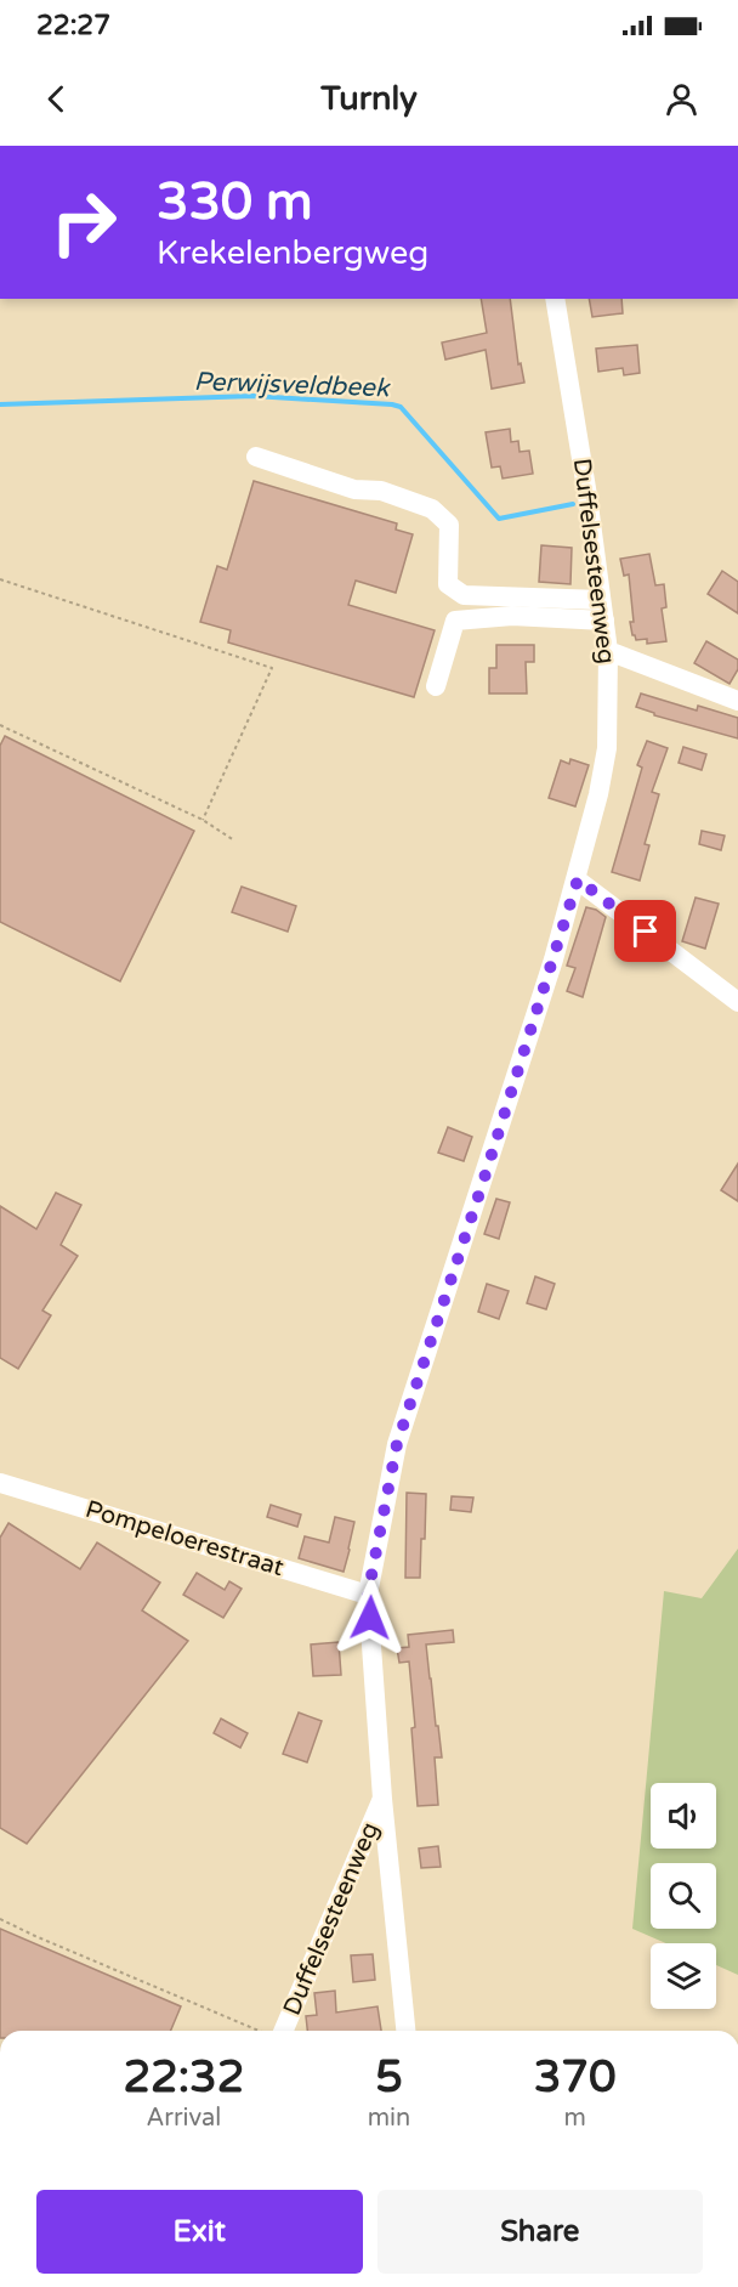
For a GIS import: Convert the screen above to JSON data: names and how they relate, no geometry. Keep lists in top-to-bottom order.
{
  "streets": {
    "street": ["Duffelsesteenweg", "Pompeloerestraat"]
  },
  "crossings": [
    ["Duffelsesteenweg", "Pompeloerestraat"]
  ],
  "water": ["Perwijsveldbeek"],
  "page": {
    "status": "22:27",
    "header": "Turnly",
    "turn": ["330 m", "Krekelenbergweg"],
    "eta": [
      "22:32",
      "Arrival",
      "5",
      "min",
      "370",
      "m"
    ],
    "buttons": ["Exit", "Share"]
  }
}
